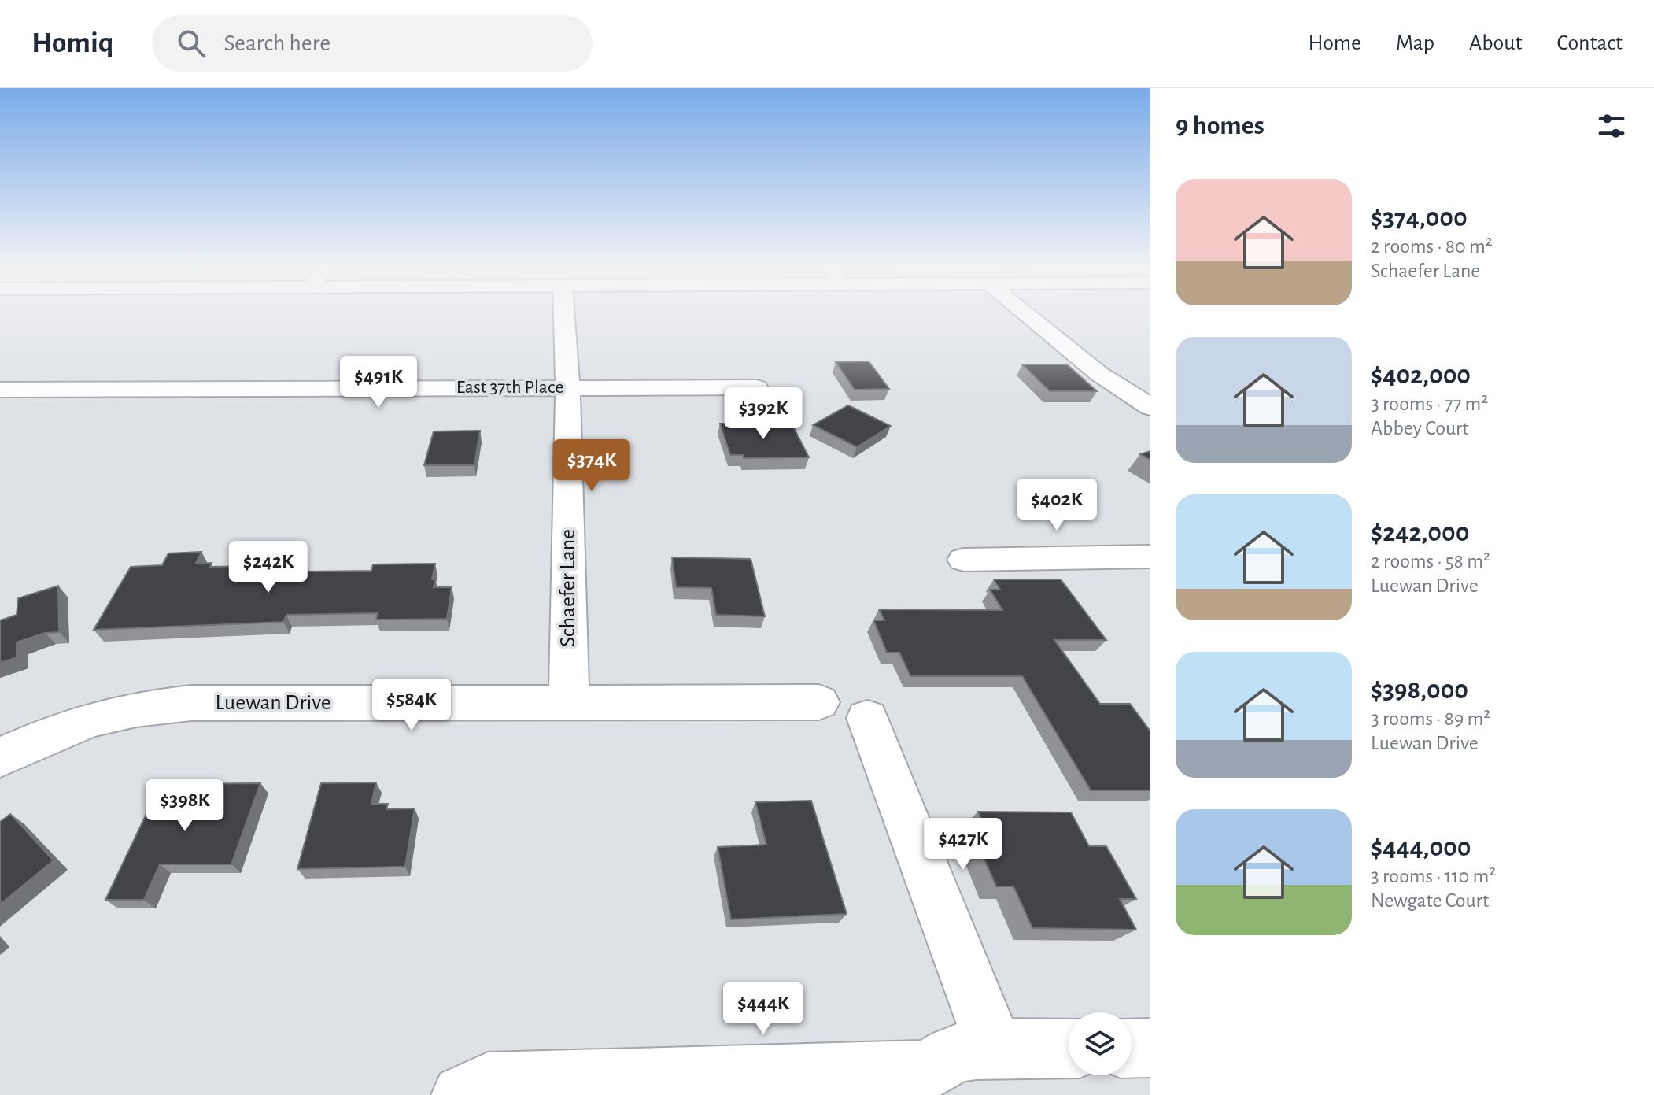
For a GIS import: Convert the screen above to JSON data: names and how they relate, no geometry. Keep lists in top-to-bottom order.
{
  "streets": {
    "street": ["East 37th Place", "Schaefer Lane", "Luewan Drive"]
  },
  "crossings": [
    ["East 37th Place", "Schaefer Lane"],
    ["Schaefer Lane", "Luewan Drive"]
  ],
  "page": {
    "header": "Homiq",
    "search": "Search here",
    "nav": [
      "Home",
      "Map",
      "About",
      "Contact"
    ],
    "heading": "9 homes",
    "list": [
      {
        "name": "$374,000",
        "note": "2 rooms · 80 m² · Schaefer Lane"
      },
      {
        "name": "$402,000",
        "note": "3 rooms · 77 m² · Abbey Court"
      },
      {
        "name": "$242,000",
        "note": "2 rooms · 58 m² · Luewan Drive"
      },
      {
        "name": "$398,000",
        "note": "3 rooms · 89 m² · Luewan Drive"
      },
      {
        "name": "$444,000",
        "note": "3 rooms · 110 m² · Newgate Court"
      }
    ],
    "price": [
      "$491K",
      "$392K",
      "$374K",
      "$402K",
      "$242K",
      "$584K",
      "$398K",
      "$427K",
      "$444K"
    ]
  }
}
